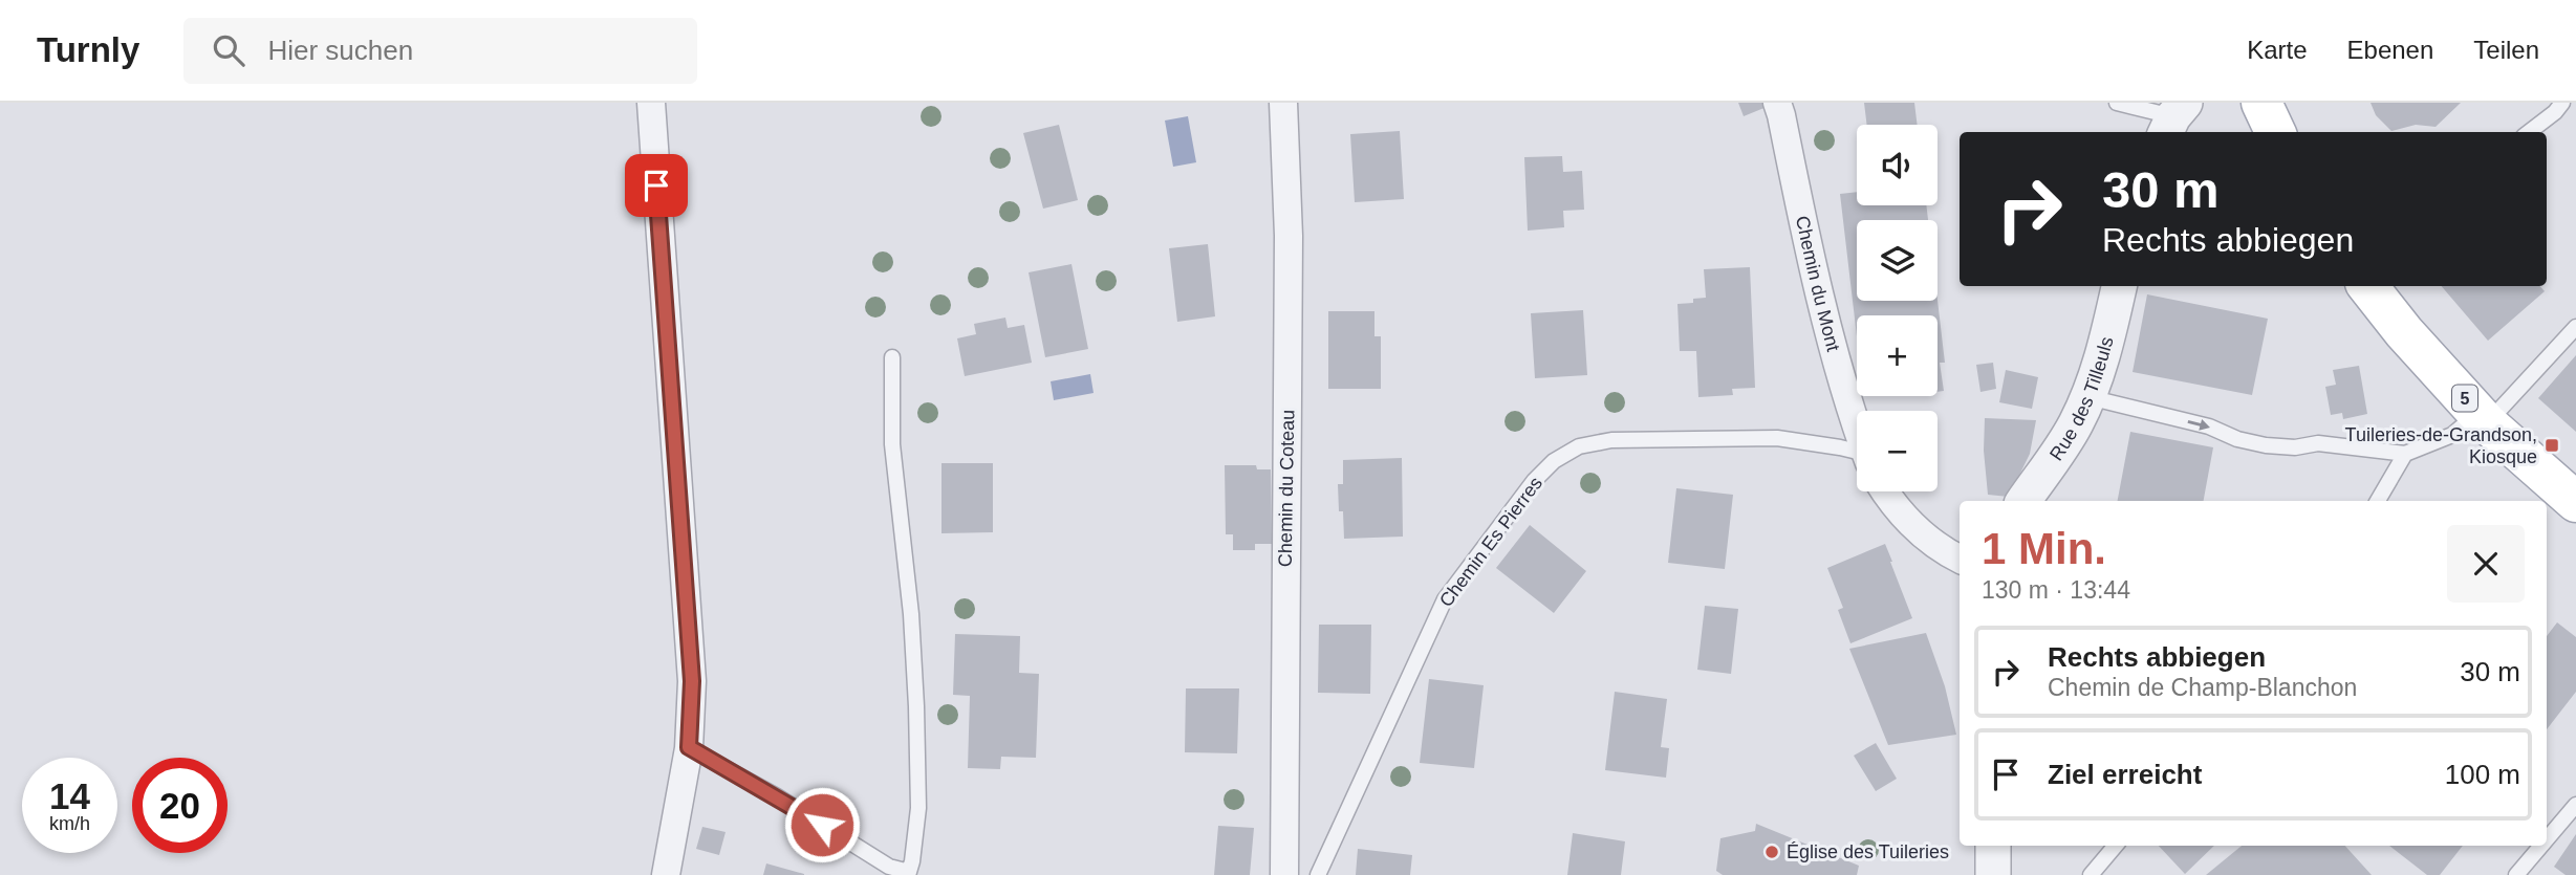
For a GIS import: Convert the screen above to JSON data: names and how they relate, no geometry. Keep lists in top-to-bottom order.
{
  "streets": {
    "main road": ["5"],
    "street": ["Chemin du Mont", "Rue des Tilleuls", "Chemin du Coteau"],
    "lane": ["Chemin Es Pierres"]
  },
  "places": {
    "transit": ["Tuileries-de-Grandson, Kiosque"],
    "other": ["Église des Tuileries"]
  },
  "page": {
    "header": "Turnly",
    "search": "Hier suchen",
    "nav": ["Karte", "Ebenen", "Teilen"],
    "map_buttons": ["+", "−"],
    "turn": ["30 m", "Rechts abbiegen"],
    "heading": ["1 Min.", "130 m · 13:44"],
    "list": [
      {
        "name": "Rechts abbiegen",
        "note": "Chemin de Champ-Blanchon",
        "value": "30 m"
      },
      {
        "name": "Ziel erreicht",
        "value": "100 m"
      }
    ],
    "speed": "14 km/h",
    "limit": "20"
  }
}
